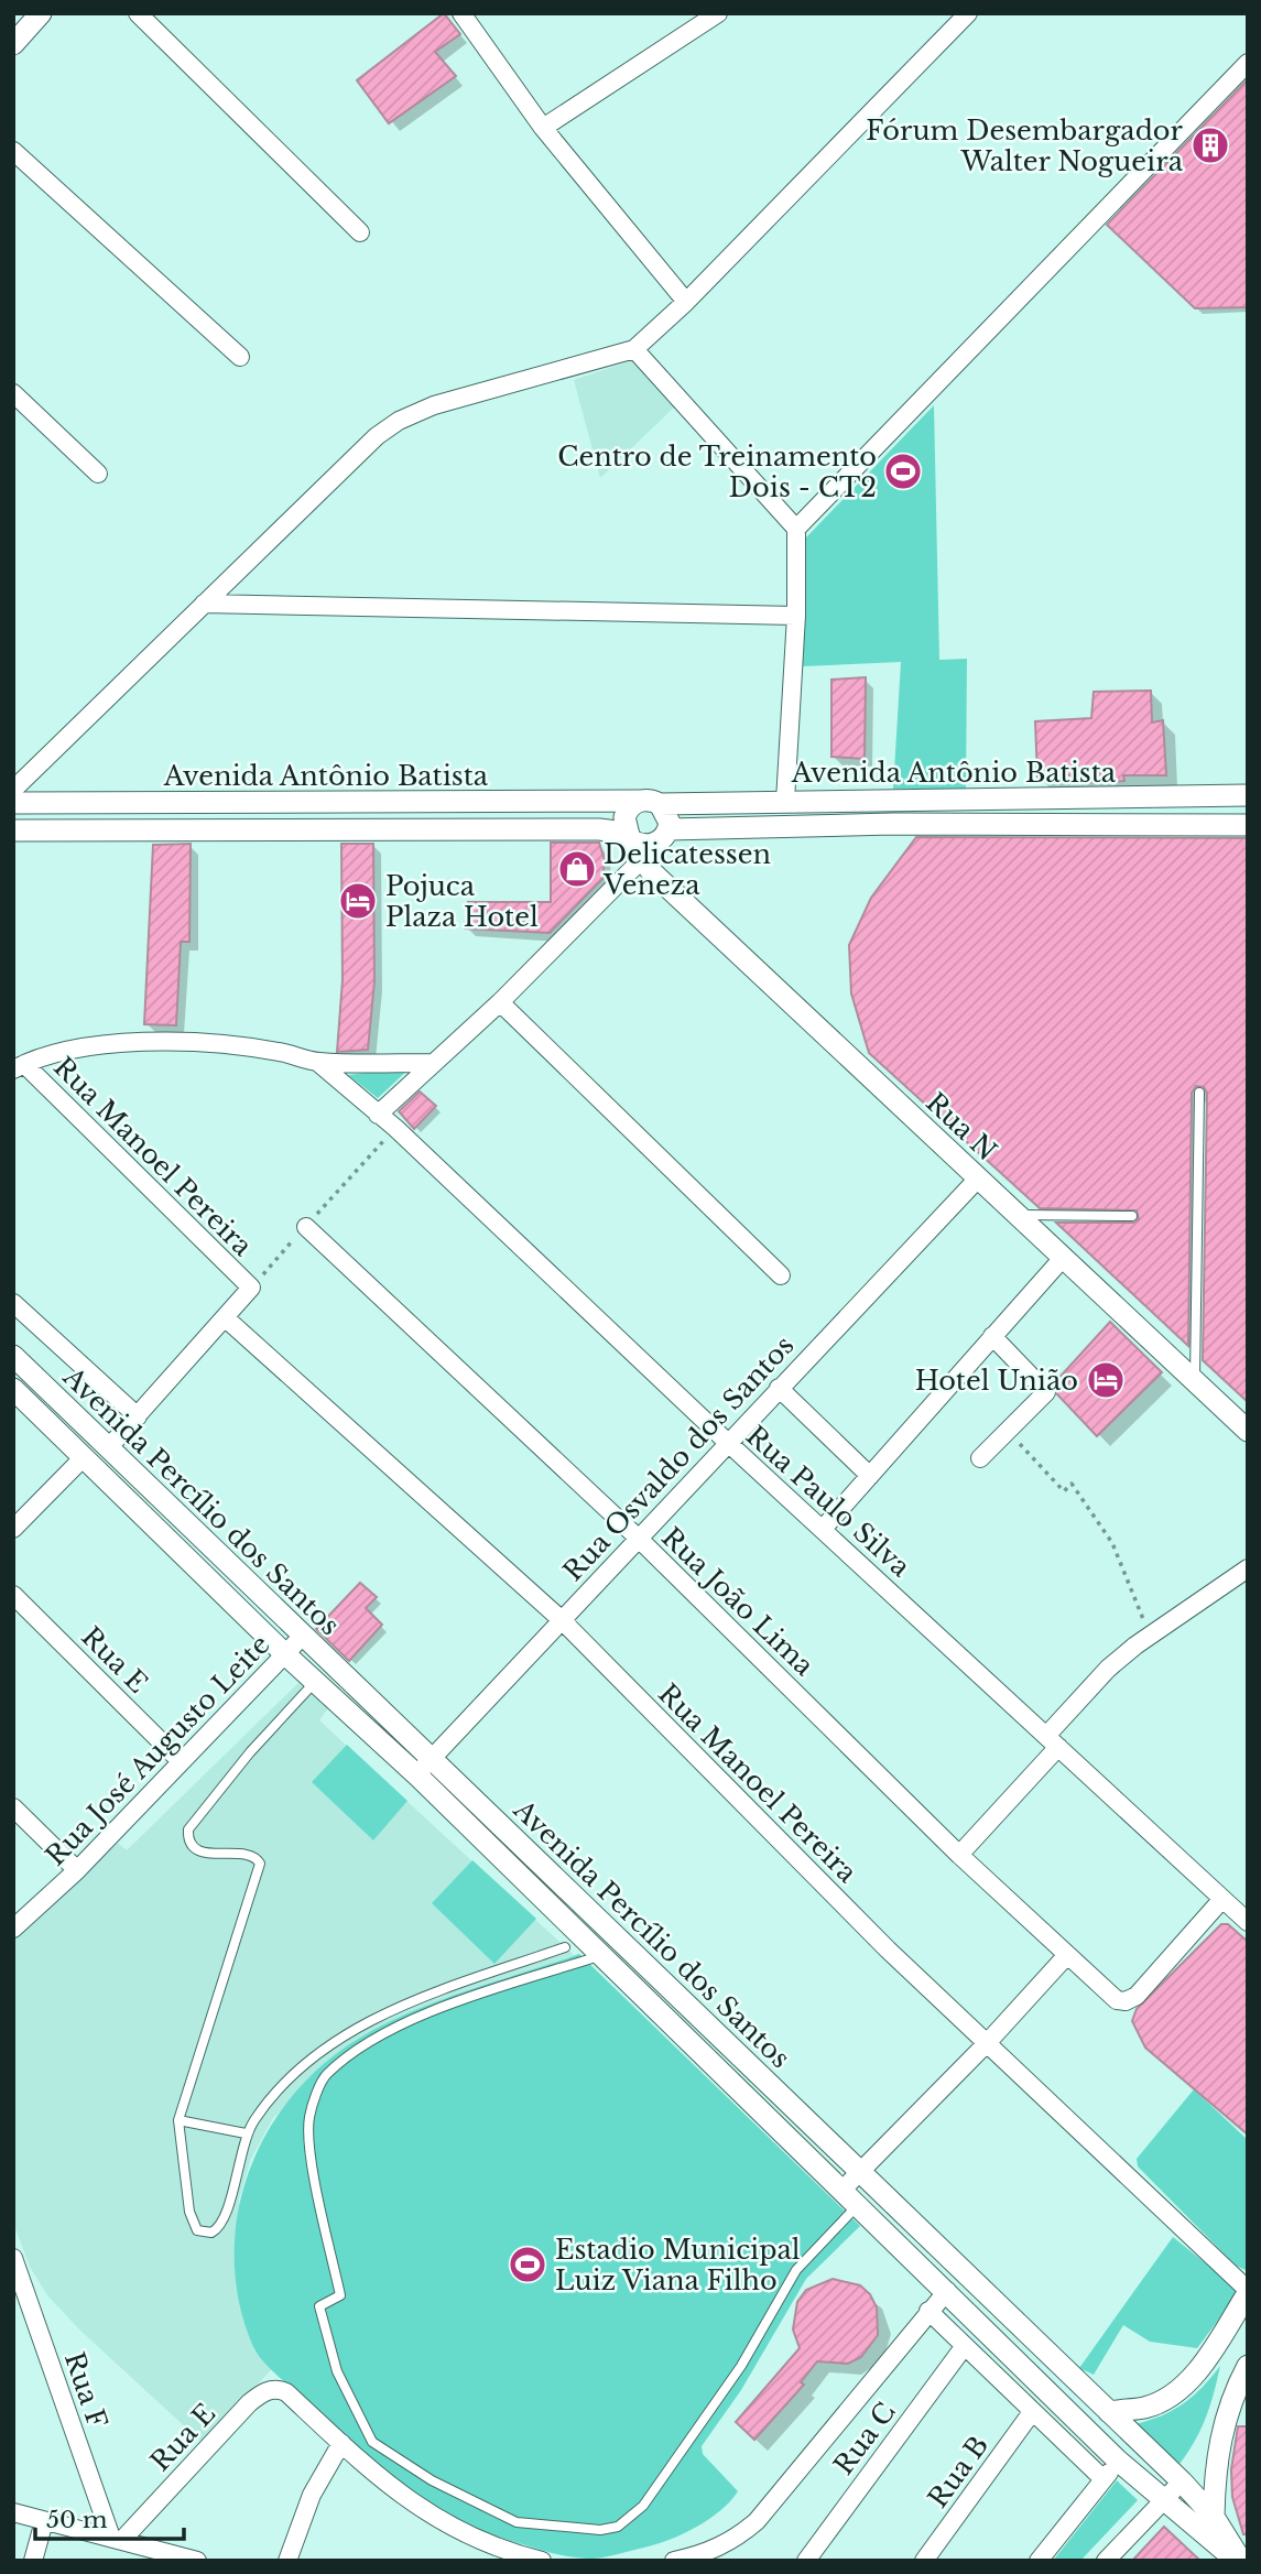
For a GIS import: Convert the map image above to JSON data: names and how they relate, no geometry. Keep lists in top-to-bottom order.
{
  "streets": {
    "street": [
      "Avenida Antônio Batista",
      "Rua N",
      "Rua Manoel Pereira",
      "Rua Osvaldo dos Santos",
      "Avenida Percílio dos Santos",
      "Rua Paulo Silva",
      "Rua João Lima",
      "Rua E",
      "Rua José Augusto Leite",
      "Rua F",
      "Rua C",
      "Rua B"
    ]
  },
  "crossings": [
    ["Avenida Antônio Batista", "Rua N"],
    ["Rua N", "Rua Osvaldo dos Santos"],
    ["Rua Manoel Pereira", "Rua Osvaldo dos Santos"],
    ["Rua Manoel Pereira", "Avenida Percílio dos Santos"],
    ["Rua Manoel Pereira", "Rua Paulo Silva"],
    ["Rua Osvaldo dos Santos", "Avenida Percílio dos Santos"],
    ["Rua Osvaldo dos Santos", "Rua Paulo Silva"],
    ["Rua Osvaldo dos Santos", "Rua João Lima"],
    ["Avenida Percílio dos Santos", "Rua José Augusto Leite"],
    ["Rua Paulo Silva", "Rua João Lima"],
    ["Rua E", "Rua José Augusto Leite"],
    ["Rua E", "Rua F"]
  ],
  "places": {
    "building": ["Fórum Desembargador Walter Nogueira"],
    "sports": ["Centro de Treinamento Dois - CT2", "Estadio Municipal Luiz Viana Filho"],
    "shop": ["Delicatessen Veneza"],
    "hotel": ["Pojuca Plaza Hotel", "Hotel União"]
  },
  "scale_bar": "50 m"
}
